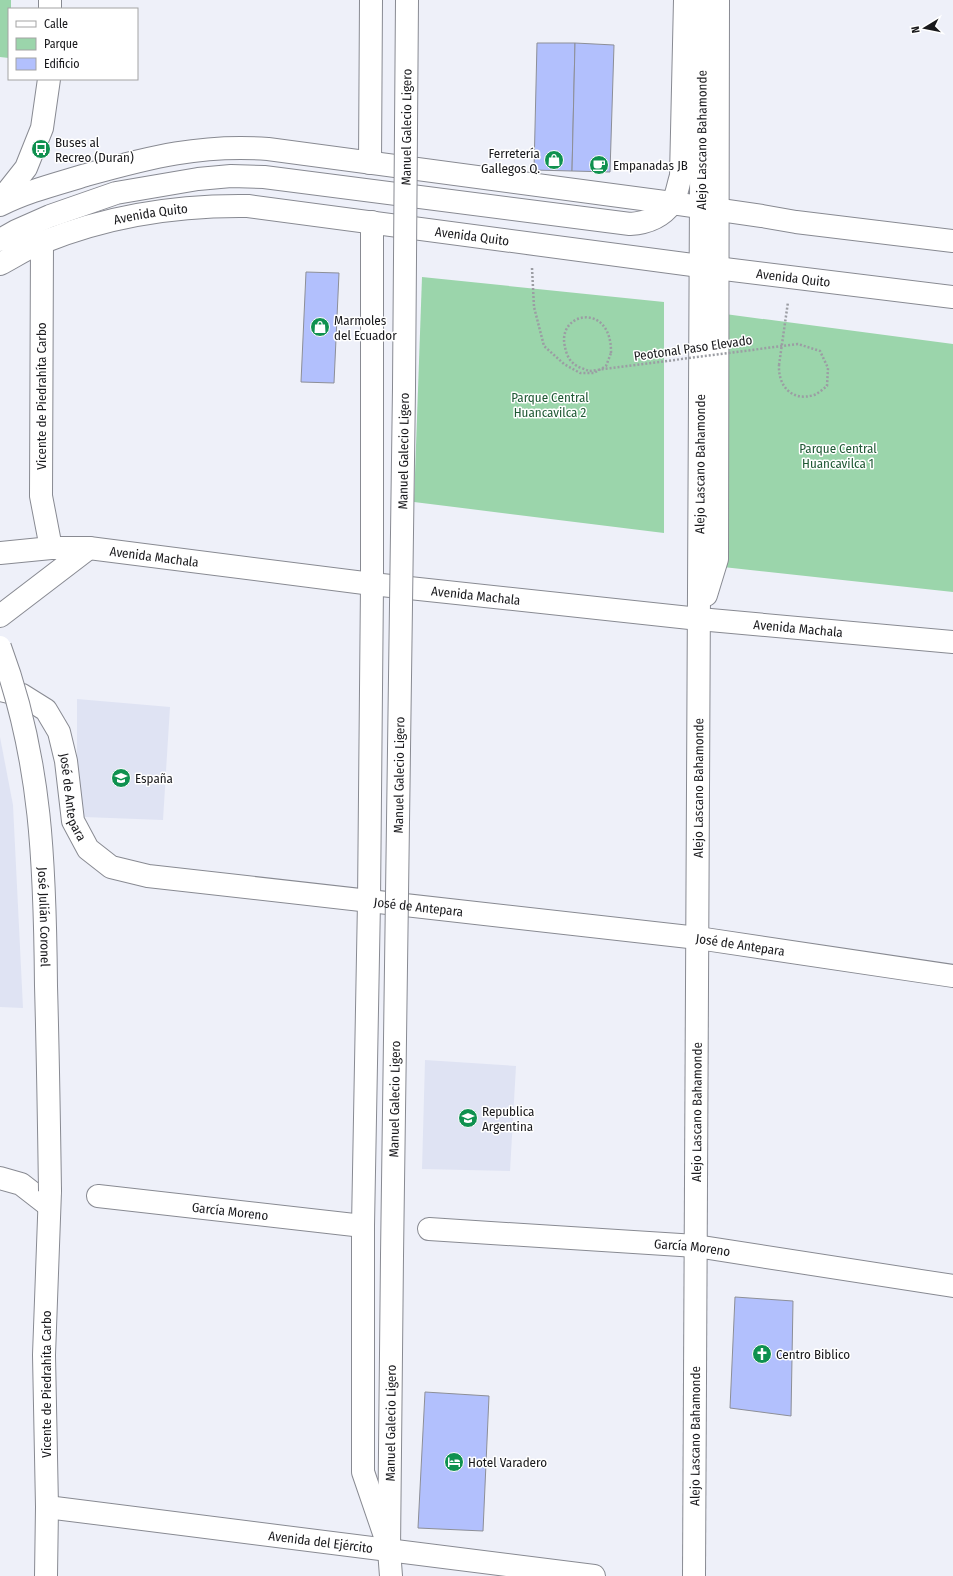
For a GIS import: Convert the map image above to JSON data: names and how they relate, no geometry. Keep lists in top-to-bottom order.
{
  "streets": {
    "street": [
      "Manuel Galecio Ligero",
      "Alejo Lascano Bahamonde",
      "Avenida Quito",
      "Vicente de Piedrahíta Carbo",
      "Avenida Machala",
      "José de Antepara",
      "José Julián Coronel",
      "García Moreno",
      "Avenida del Ejército"
    ],
    "path": ["Peotonal Paso Elevado"]
  },
  "crossings": [
    ["Manuel Galecio Ligero", "Avenida Quito"],
    ["Manuel Galecio Ligero", "Avenida Machala"],
    ["Manuel Galecio Ligero", "José de Antepara"],
    ["Manuel Galecio Ligero", "García Moreno"],
    ["Manuel Galecio Ligero", "Avenida del Ejército"],
    ["Alejo Lascano Bahamonde", "Avenida Quito"],
    ["Alejo Lascano Bahamonde", "Avenida Machala"],
    ["Alejo Lascano Bahamonde", "José de Antepara"],
    ["Alejo Lascano Bahamonde", "García Moreno"],
    ["Avenida Quito", "Peotonal Paso Elevado"],
    ["Avenida Quito", "Vicente de Piedrahíta Carbo"],
    ["Vicente de Piedrahíta Carbo", "Avenida Machala"],
    ["Vicente de Piedrahíta Carbo", "José Julián Coronel"],
    ["Vicente de Piedrahíta Carbo", "Avenida del Ejército"]
  ],
  "parks": ["Parque Central Huancavilca 2", "Parque Central Huancavilca 1"],
  "places": {
    "bus stop": ["Buses al Recreo (Duran)"],
    "shop": ["Ferretería Gallegos Q.", "Marmoles del Ecuador"],
    "cafe": ["Empanadas JB"],
    "school or university": ["España", "Republica Argentina"],
    "church": ["Centro Biblico"],
    "hotel": ["Hotel Varadero"]
  },
  "legend": ["Calle", "Parque", "Edificio"],
  "north": "left"
}
